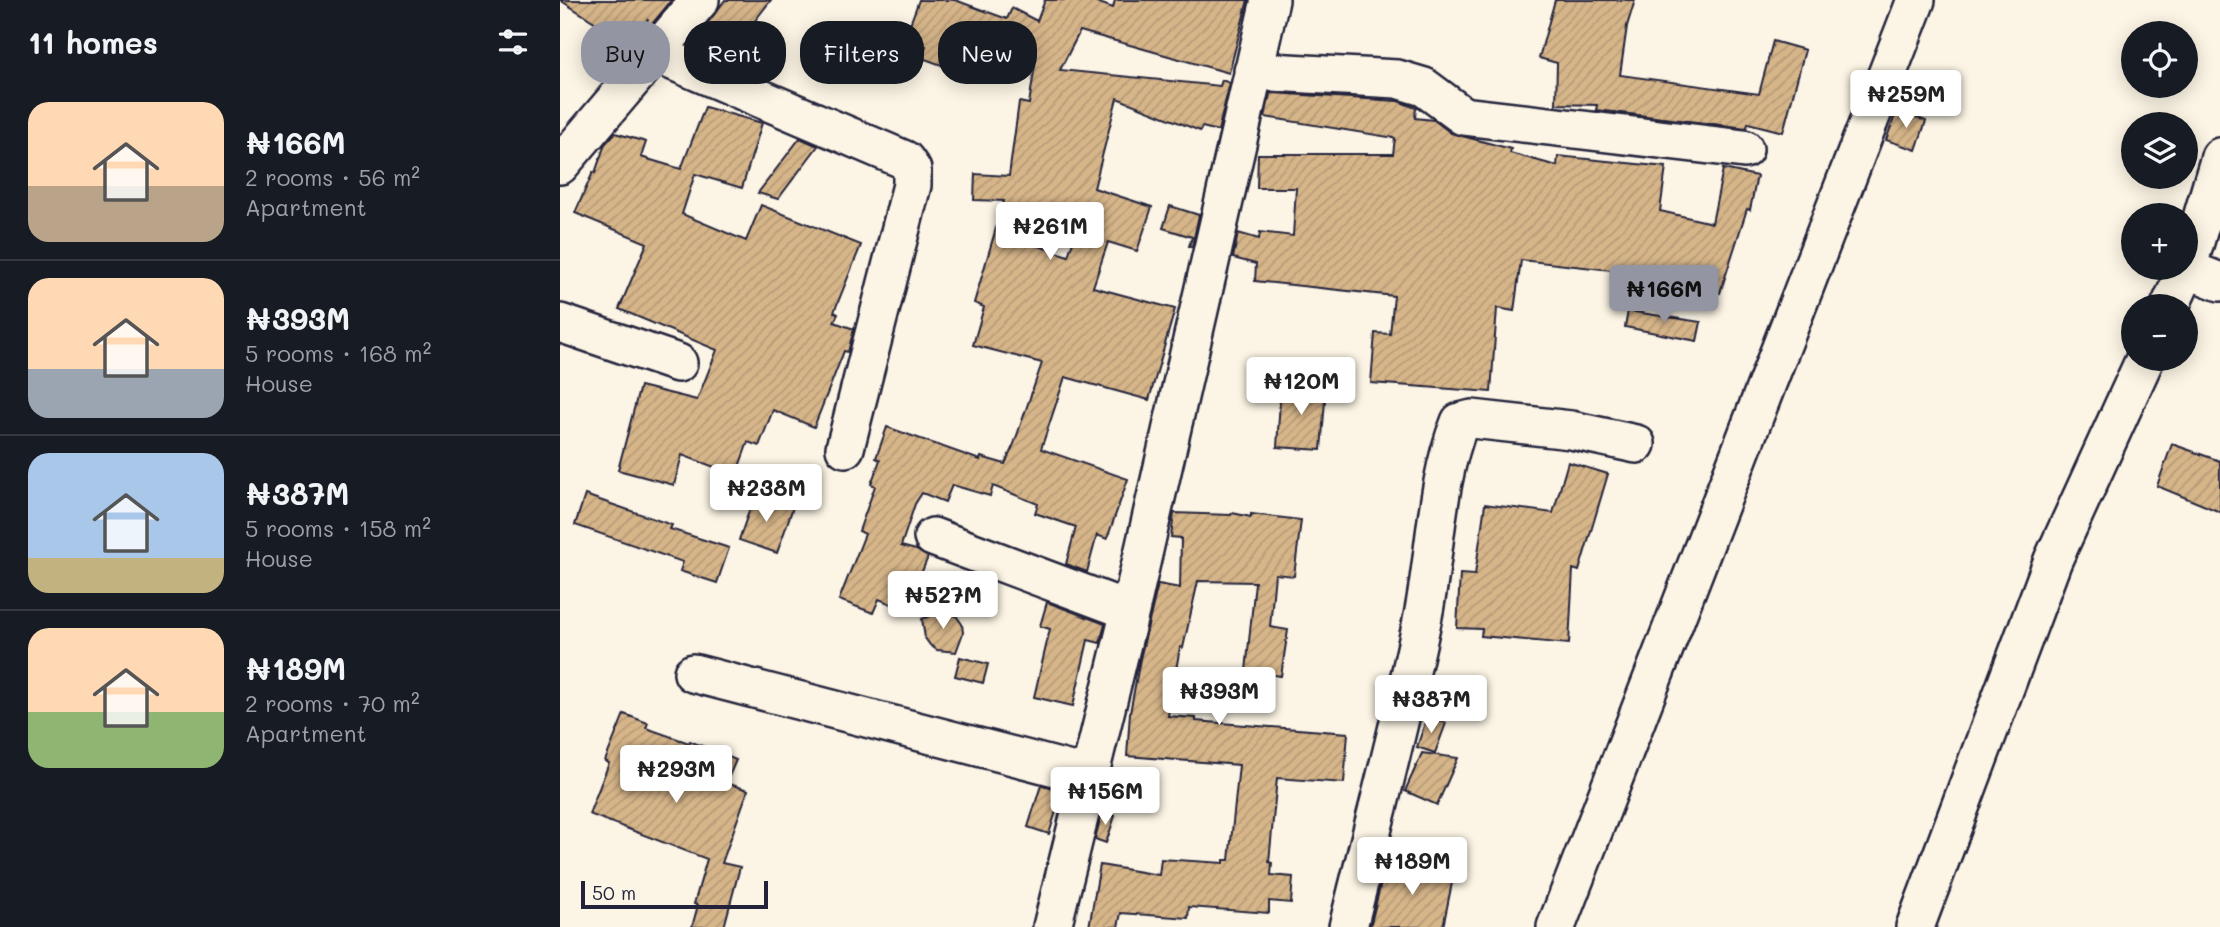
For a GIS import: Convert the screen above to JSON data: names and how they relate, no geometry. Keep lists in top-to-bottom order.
{
  "scale_bar": "50 m",
  "page": {
    "heading": "11 homes",
    "map_buttons": ["+", "−"],
    "chip": [
      "Buy",
      "Rent",
      "Filters",
      "New"
    ],
    "price": [
      "₦259M",
      "₦261M",
      "₦166M",
      "₦120M",
      "₦238M",
      "₦527M",
      "₦393M",
      "₦387M",
      "₦293M",
      "₦156M",
      "₦189M"
    ],
    "list": [
      {
        "name": "₦166M",
        "note": "2 rooms · 56 m² · Apartment"
      },
      {
        "name": "₦393M",
        "note": "5 rooms · 168 m² · House"
      },
      {
        "name": "₦387M",
        "note": "5 rooms · 158 m² · House"
      },
      {
        "name": "₦189M",
        "note": "2 rooms · 70 m² · Apartment"
      }
    ],
    "scale": "50 m"
  }
}
